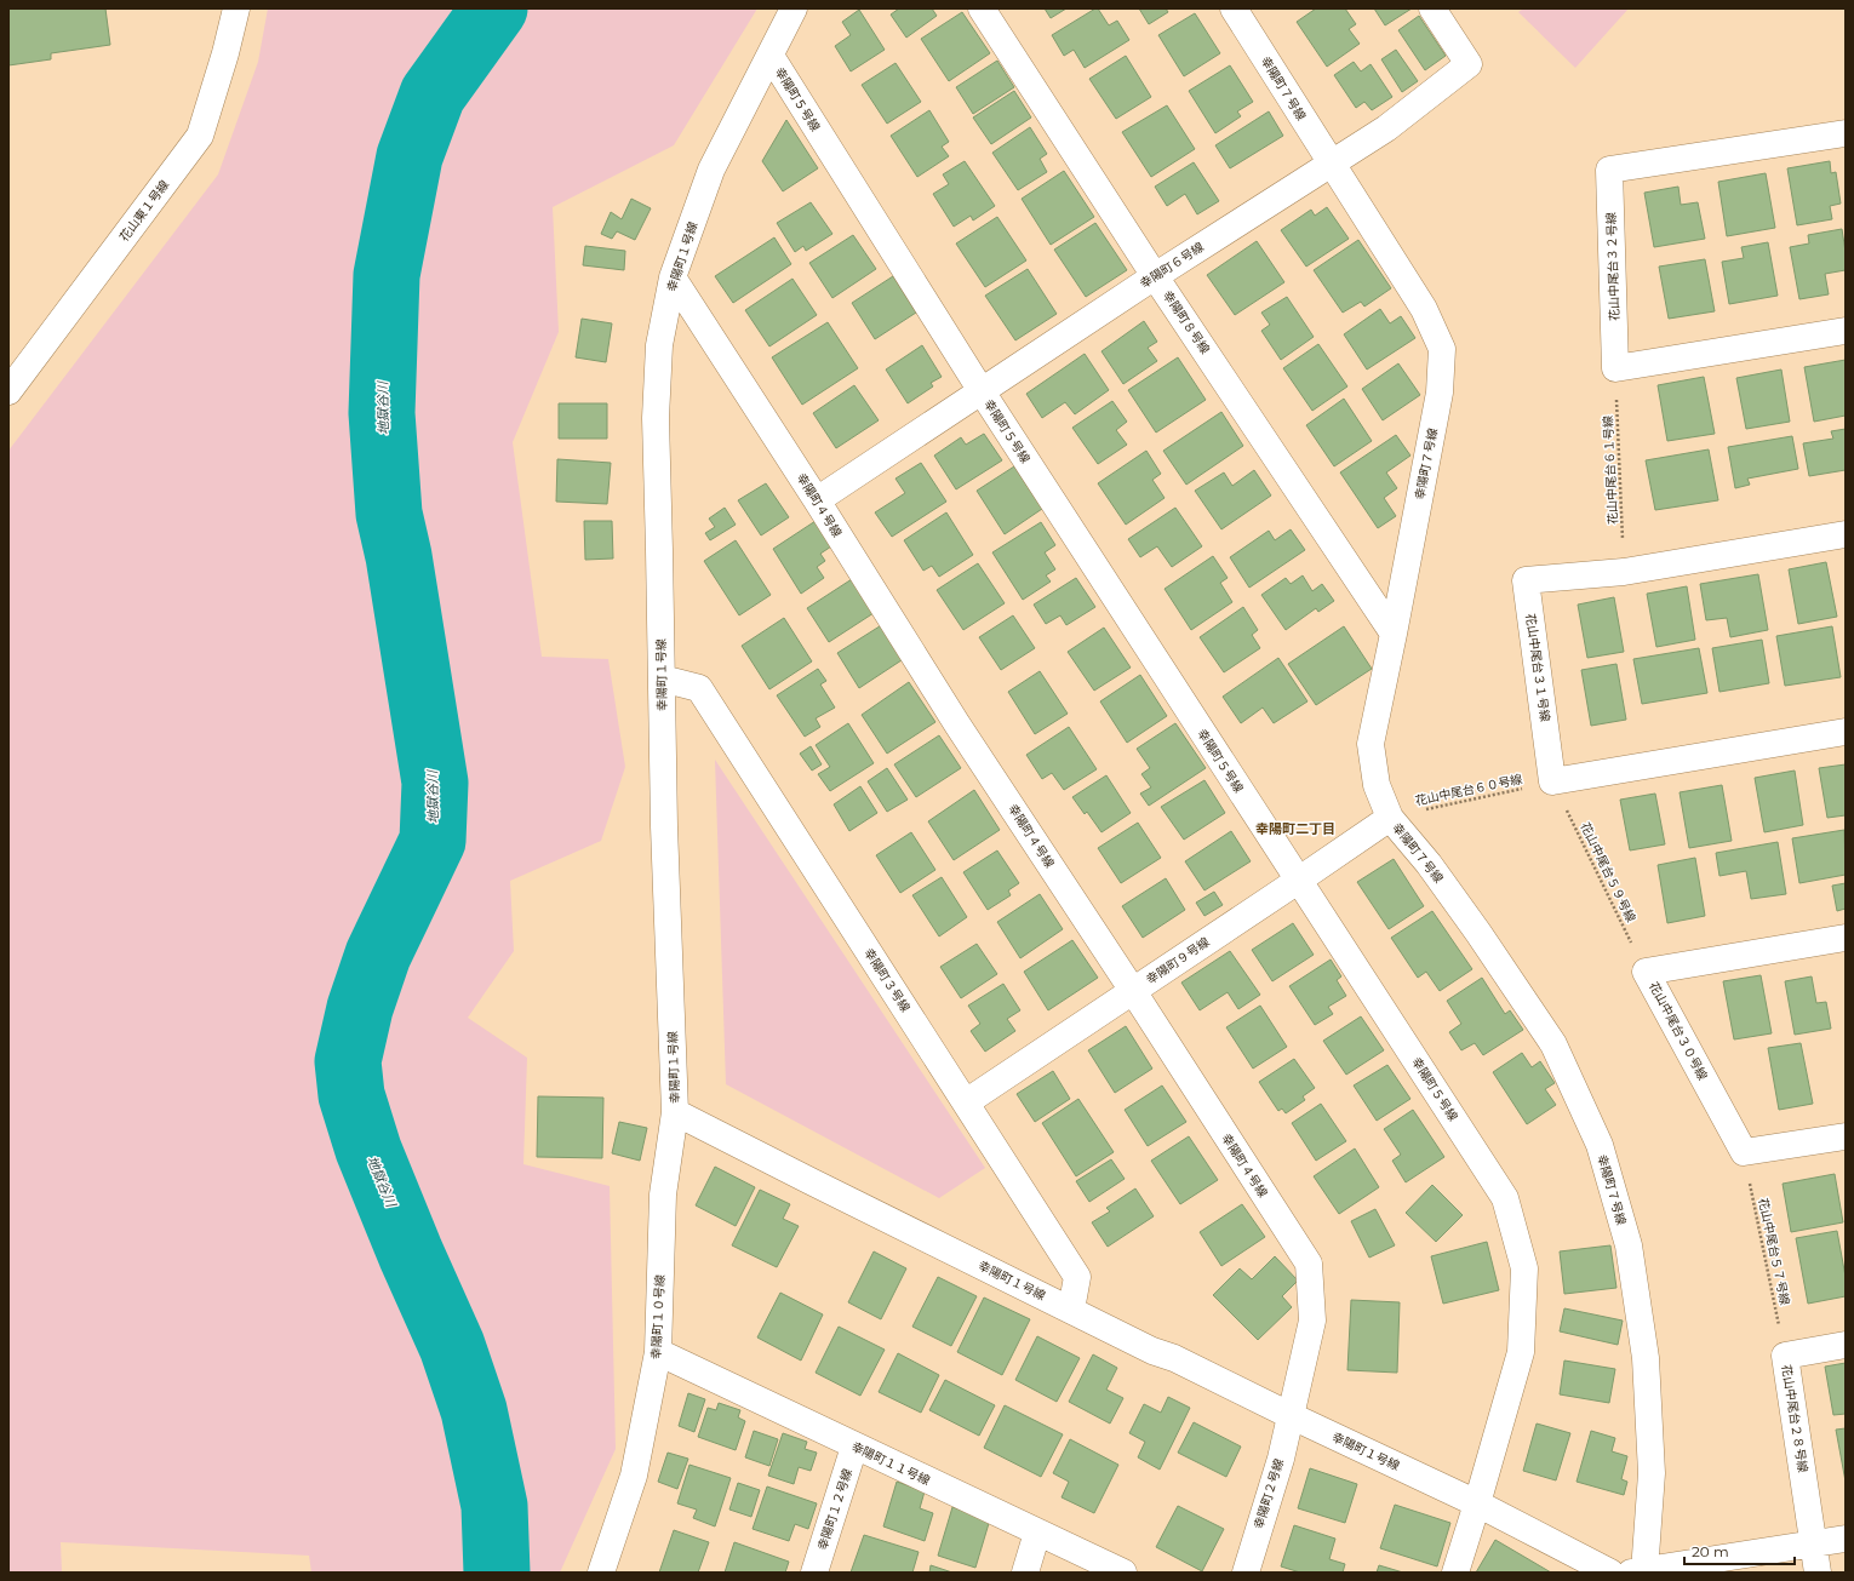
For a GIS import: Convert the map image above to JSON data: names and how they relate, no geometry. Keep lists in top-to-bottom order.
{
  "streets": {
    "street": [
      "幸陽町７号線",
      "幸陽町５号線",
      "花山東１号線",
      "幸陽町１号線",
      "幸陽町６号線",
      "花山中尾台３２号線",
      "幸陽町８号線",
      "幸陽町４号線",
      "花山中尾台３１号線",
      "幸陽町９号線",
      "幸陽町３号線",
      "花山中尾台３０号線",
      "幸陽町１０号線",
      "花山中尾台２８号線",
      "幸陽町１１号線",
      "幸陽町２号線",
      "幸陽町１２号線"
    ],
    "path": [
      "花山中尾台６１号線",
      "花山中尾台６０号線",
      "花山中尾台５９号線",
      "花山中尾台５７号線"
    ]
  },
  "crossings": [
    ["幸陽町７号線", "幸陽町６号線"],
    ["幸陽町７号線", "幸陽町８号線"],
    ["幸陽町７号線", "花山中尾台６０号線"],
    ["幸陽町７号線", "幸陽町９号線"],
    ["幸陽町５号線", "幸陽町１号線"],
    ["幸陽町５号線", "幸陽町６号線"],
    ["幸陽町５号線", "幸陽町９号線"],
    ["幸陽町１号線", "幸陽町４号線"],
    ["幸陽町１号線", "幸陽町３号線"],
    ["幸陽町１号線", "幸陽町１０号線"],
    ["幸陽町１号線", "幸陽町２号線"],
    ["幸陽町６号線", "幸陽町８号線"],
    ["幸陽町６号線", "幸陽町４号線"],
    ["花山中尾台３２号線", "花山中尾台６１号線"],
    ["花山中尾台６１号線", "花山中尾台３１号線"],
    ["幸陽町４号線", "幸陽町９号線"],
    ["幸陽町４号線", "幸陽町２号線"],
    ["花山中尾台３１号線", "花山中尾台６０号線"],
    ["花山中尾台３１号線", "花山中尾台５９号線"],
    ["花山中尾台６０号線", "花山中尾台５９号線"],
    ["花山中尾台６０号線", "幸陽町９号線"],
    ["花山中尾台５９号線", "花山中尾台３０号線"],
    ["幸陽町９号線", "幸陽町３号線"],
    ["花山中尾台３０号線", "花山中尾台５７号線"],
    ["花山中尾台５７号線", "花山中尾台２８号線"],
    ["幸陽町１０号線", "幸陽町１１号線"],
    ["幸陽町１１号線", "幸陽町１２号線"]
  ],
  "districts": ["幸陽町二丁目"],
  "water": ["地獄谷川"],
  "scale_bar": "20 m"
}
